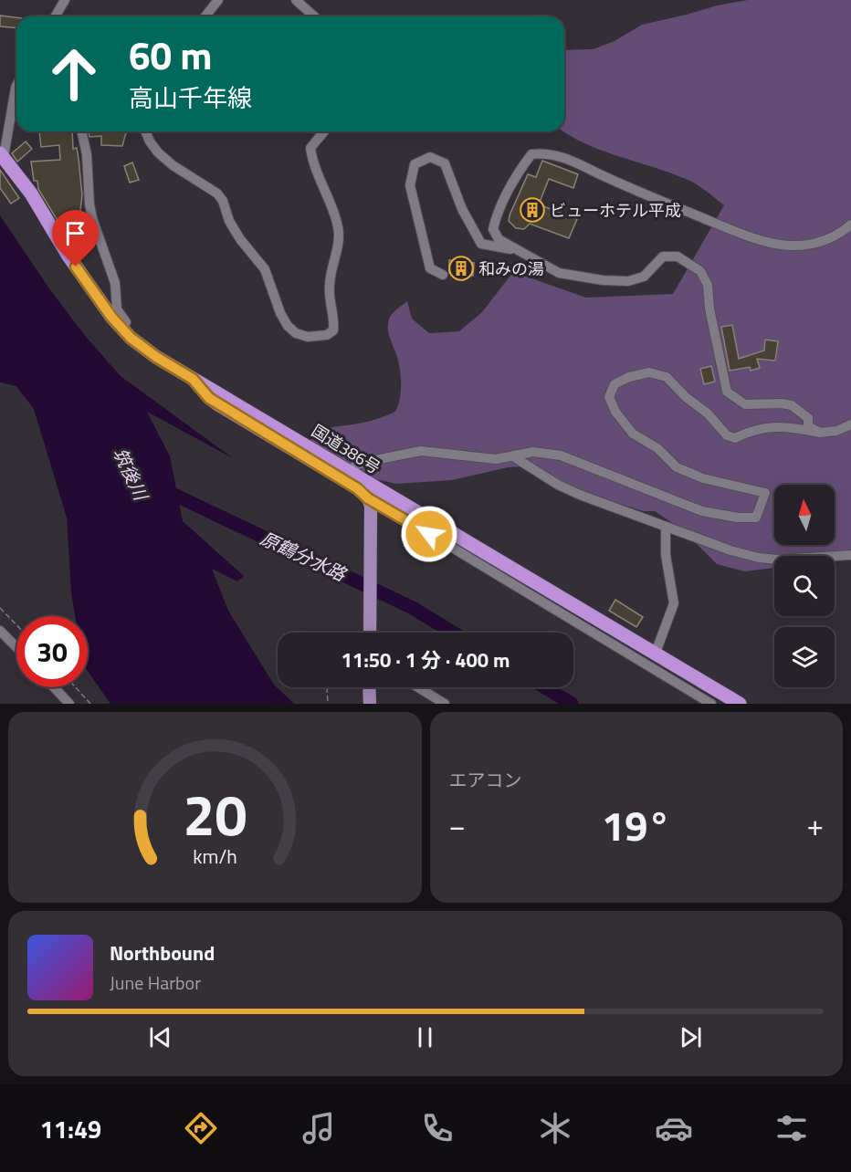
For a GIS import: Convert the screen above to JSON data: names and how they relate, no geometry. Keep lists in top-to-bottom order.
{
  "streets": {
    "highway": ["国道386号"]
  },
  "water": ["筑後川", "原鶴分水路"],
  "places": {
    "building": ["ビューホテル平成", "和みの湯"]
  },
  "north": "top",
  "page": {
    "turn": ["60 m", "高山千年線"],
    "limit": "30",
    "trip": "11:50 · 1 分 · 400 m",
    "tile": "エアコン",
    "heat": ["−", "19°", "+"],
    "song": ["Northbound", "June Harbor"],
    "tabs": "11:49",
    "gauge": ["20", "km/h"]
  }
}
